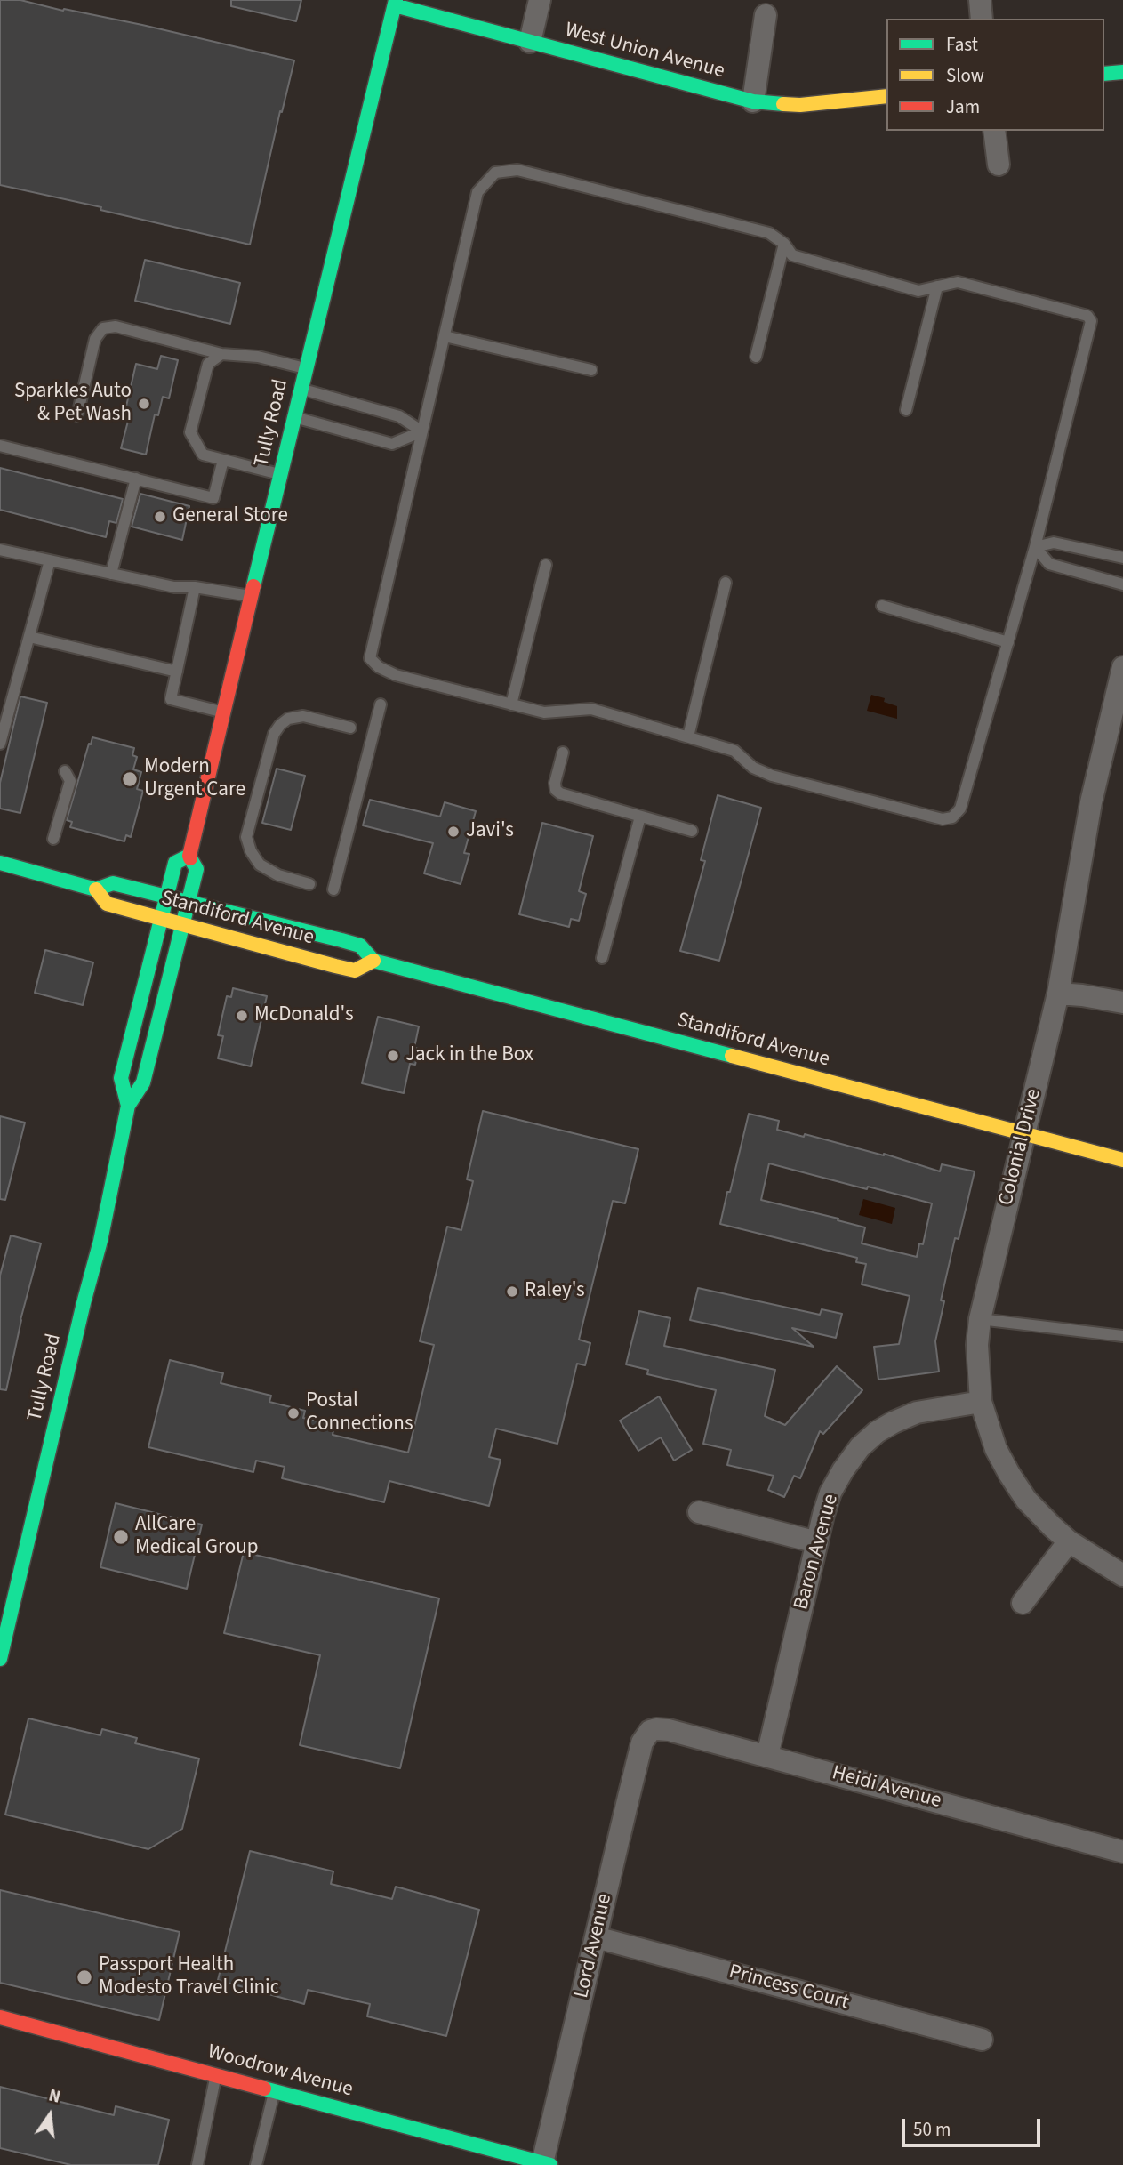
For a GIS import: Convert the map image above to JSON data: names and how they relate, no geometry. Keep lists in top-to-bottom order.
{
  "streets": {
    "main road": [
      "West Union Avenue",
      "Tully Road",
      "Standiford Avenue",
      "Woodrow Avenue"
    ],
    "street": [
      "Colonial Drive",
      "Baron Avenue",
      "Heidi Avenue",
      "Lord Avenue",
      "Princess Court"
    ]
  },
  "crossings": [
    ["West Union Avenue", "Tully Road"],
    ["Tully Road", "Standiford Avenue"],
    ["Standiford Avenue", "Colonial Drive"],
    ["Colonial Drive", "Baron Avenue"],
    ["Baron Avenue", "Heidi Avenue"],
    ["Heidi Avenue", "Lord Avenue"],
    ["Lord Avenue", "Princess Court"],
    ["Lord Avenue", "Woodrow Avenue"]
  ],
  "places": [
    "Sparkles Auto & Pet Wash",
    "General Store",
    "Modern Urgent Care",
    "Javi's",
    "McDonald's",
    "Jack in the Box",
    "Raley's",
    "Postal Connections",
    "AllCare Medical Group",
    "Passport Health Modesto Travel Clinic"
  ],
  "legend": ["Fast", "Slow", "Jam"],
  "scale_bar": "50 m",
  "north": "top"
}
